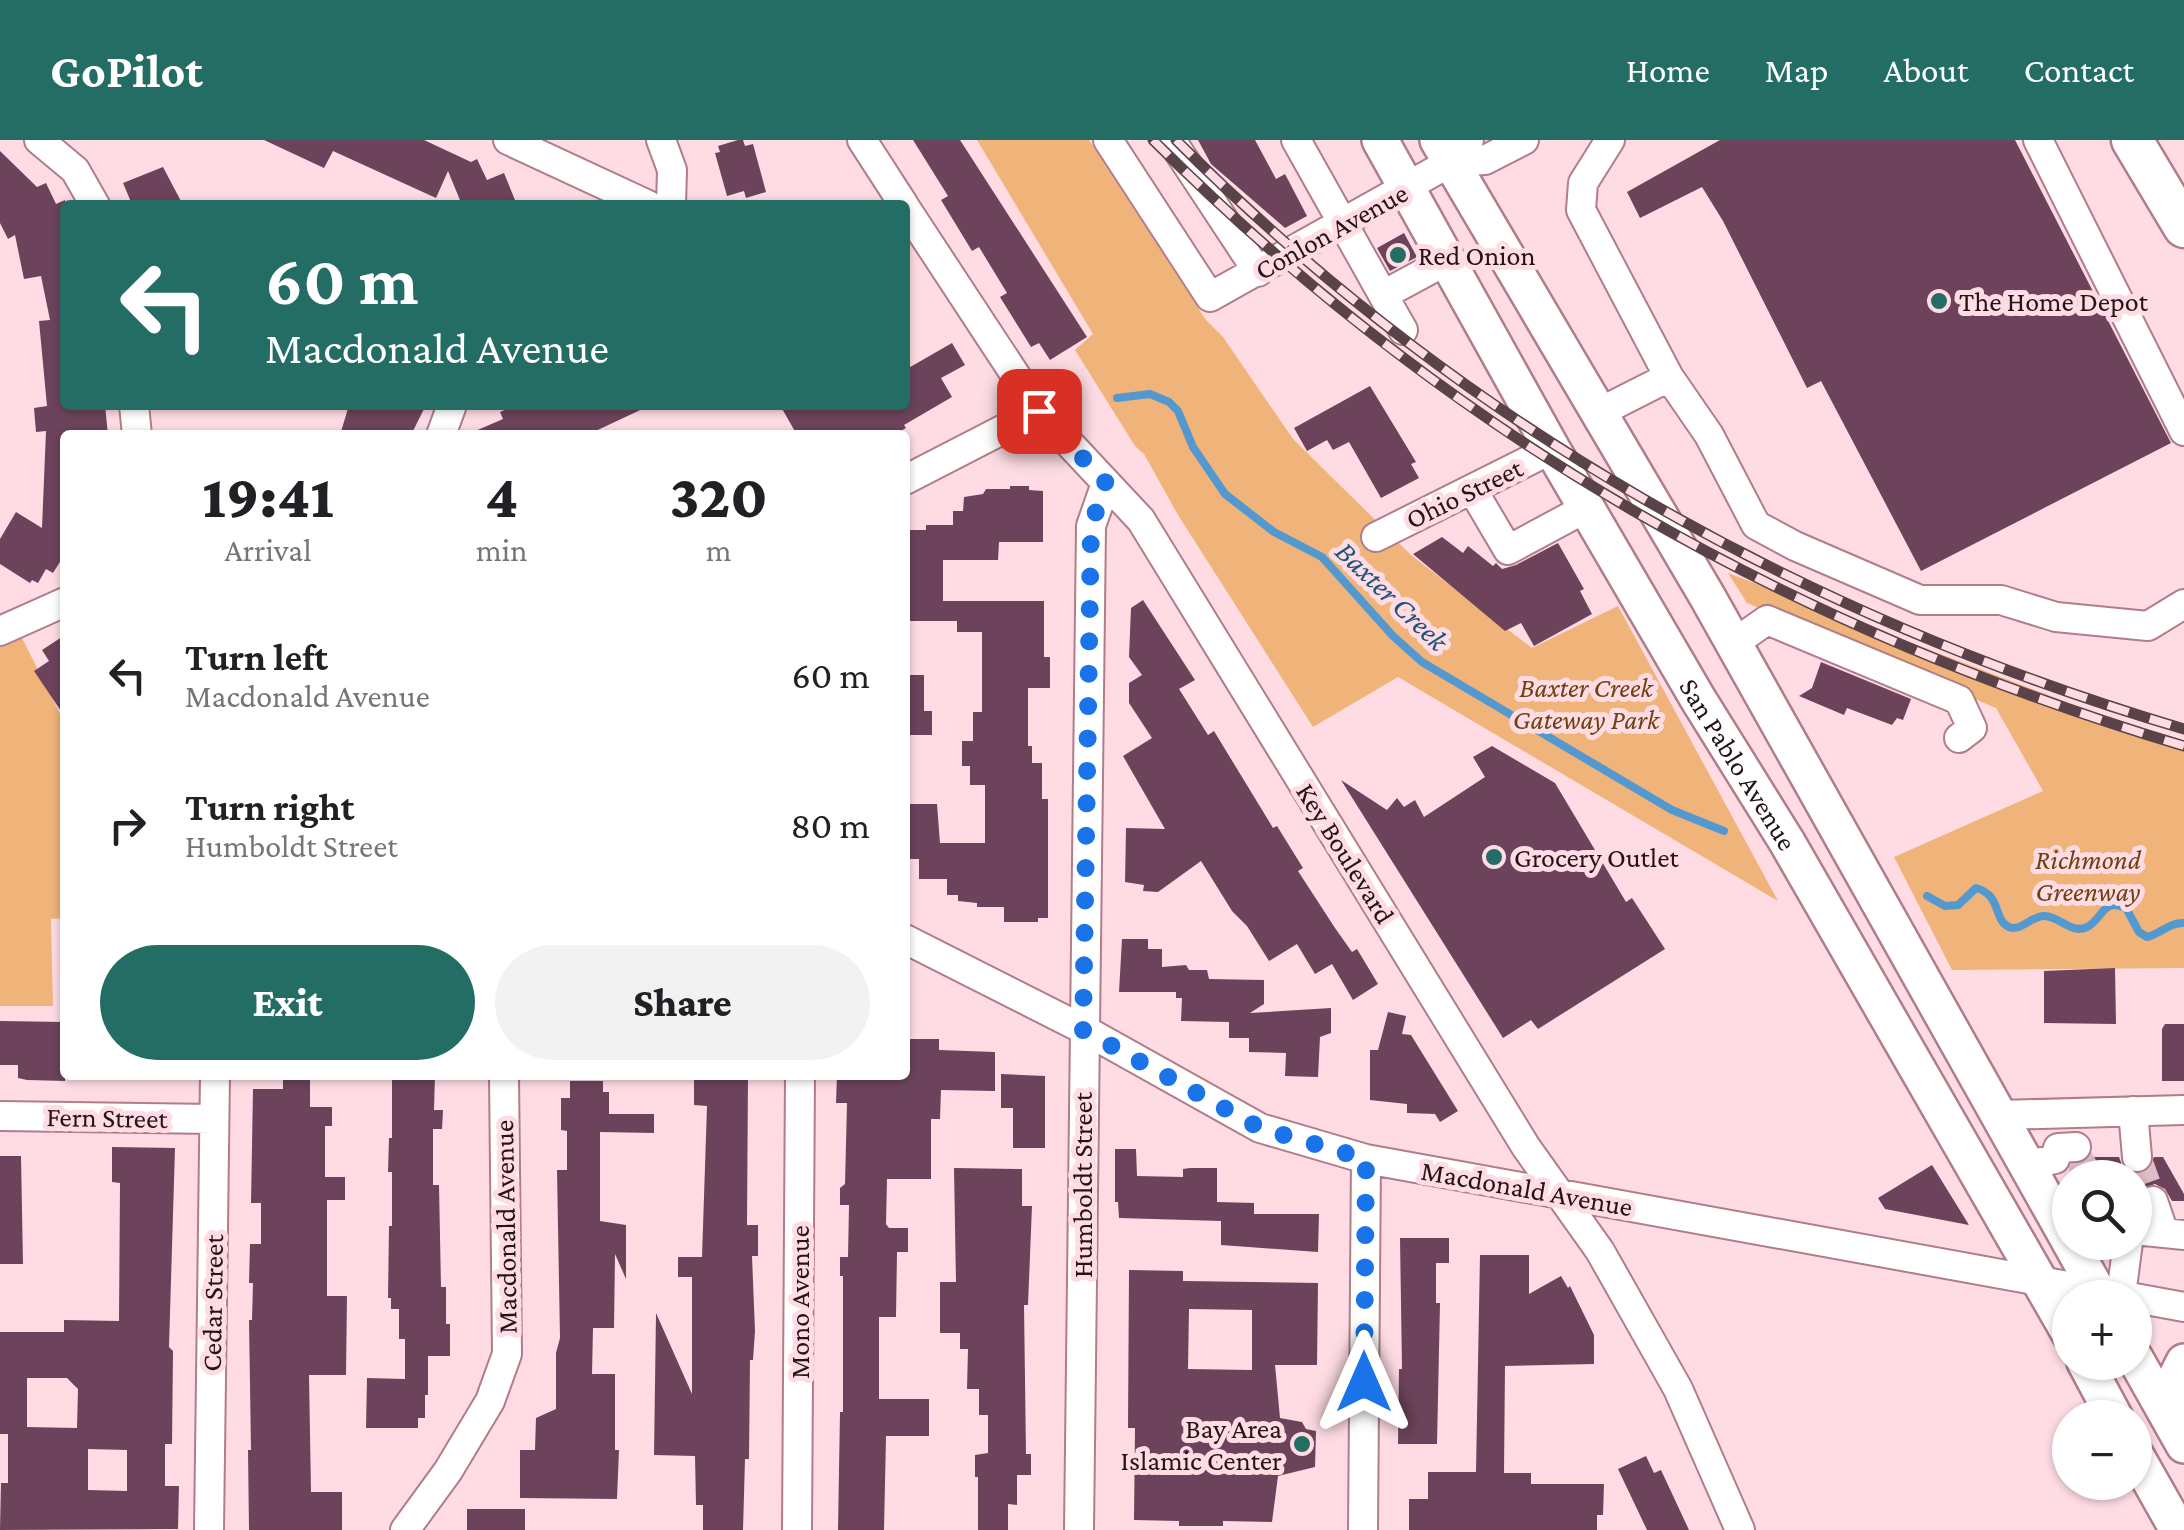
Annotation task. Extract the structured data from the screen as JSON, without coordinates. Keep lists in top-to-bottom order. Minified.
{"streets":{"main road":["San Pablo Avenue"],"street":["Conlon Avenue","Ohio Street","Key Boulevard","Fern Street","Humboldt Street","Macdonald Avenue","Mono Avenue","Cedar Street"]},"crossings":[["Conlon Avenue","San Pablo Avenue"],["Ohio Street","San Pablo Avenue"],["San Pablo Avenue","Macdonald Avenue"],["Key Boulevard","Humboldt Street"],["Key Boulevard","Macdonald Avenue"],["Fern Street","Cedar Street"],["Humboldt Street","Macdonald Avenue"]],"water":["Baxter Creek"],"parks":["Baxter Creek Gateway Park","Richmond Greenway"],"places":["Red Onion","The Home Depot","Grocery Outlet","Bay Area Islamic Center"],"page":{"header":"GoPilot","nav":["Home","Map","About","Contact"],"turn":["60 m","Macdonald Avenue"],"eta":["19:41","Arrival","4","min","320","m"],"list":[{"name":"Turn left","note":"Macdonald Avenue","value":"60 m"},{"name":"Turn right","note":"Humboldt Street","value":"80 m"}],"buttons":["Exit","Share"],"map_buttons":["+","−"]}}
